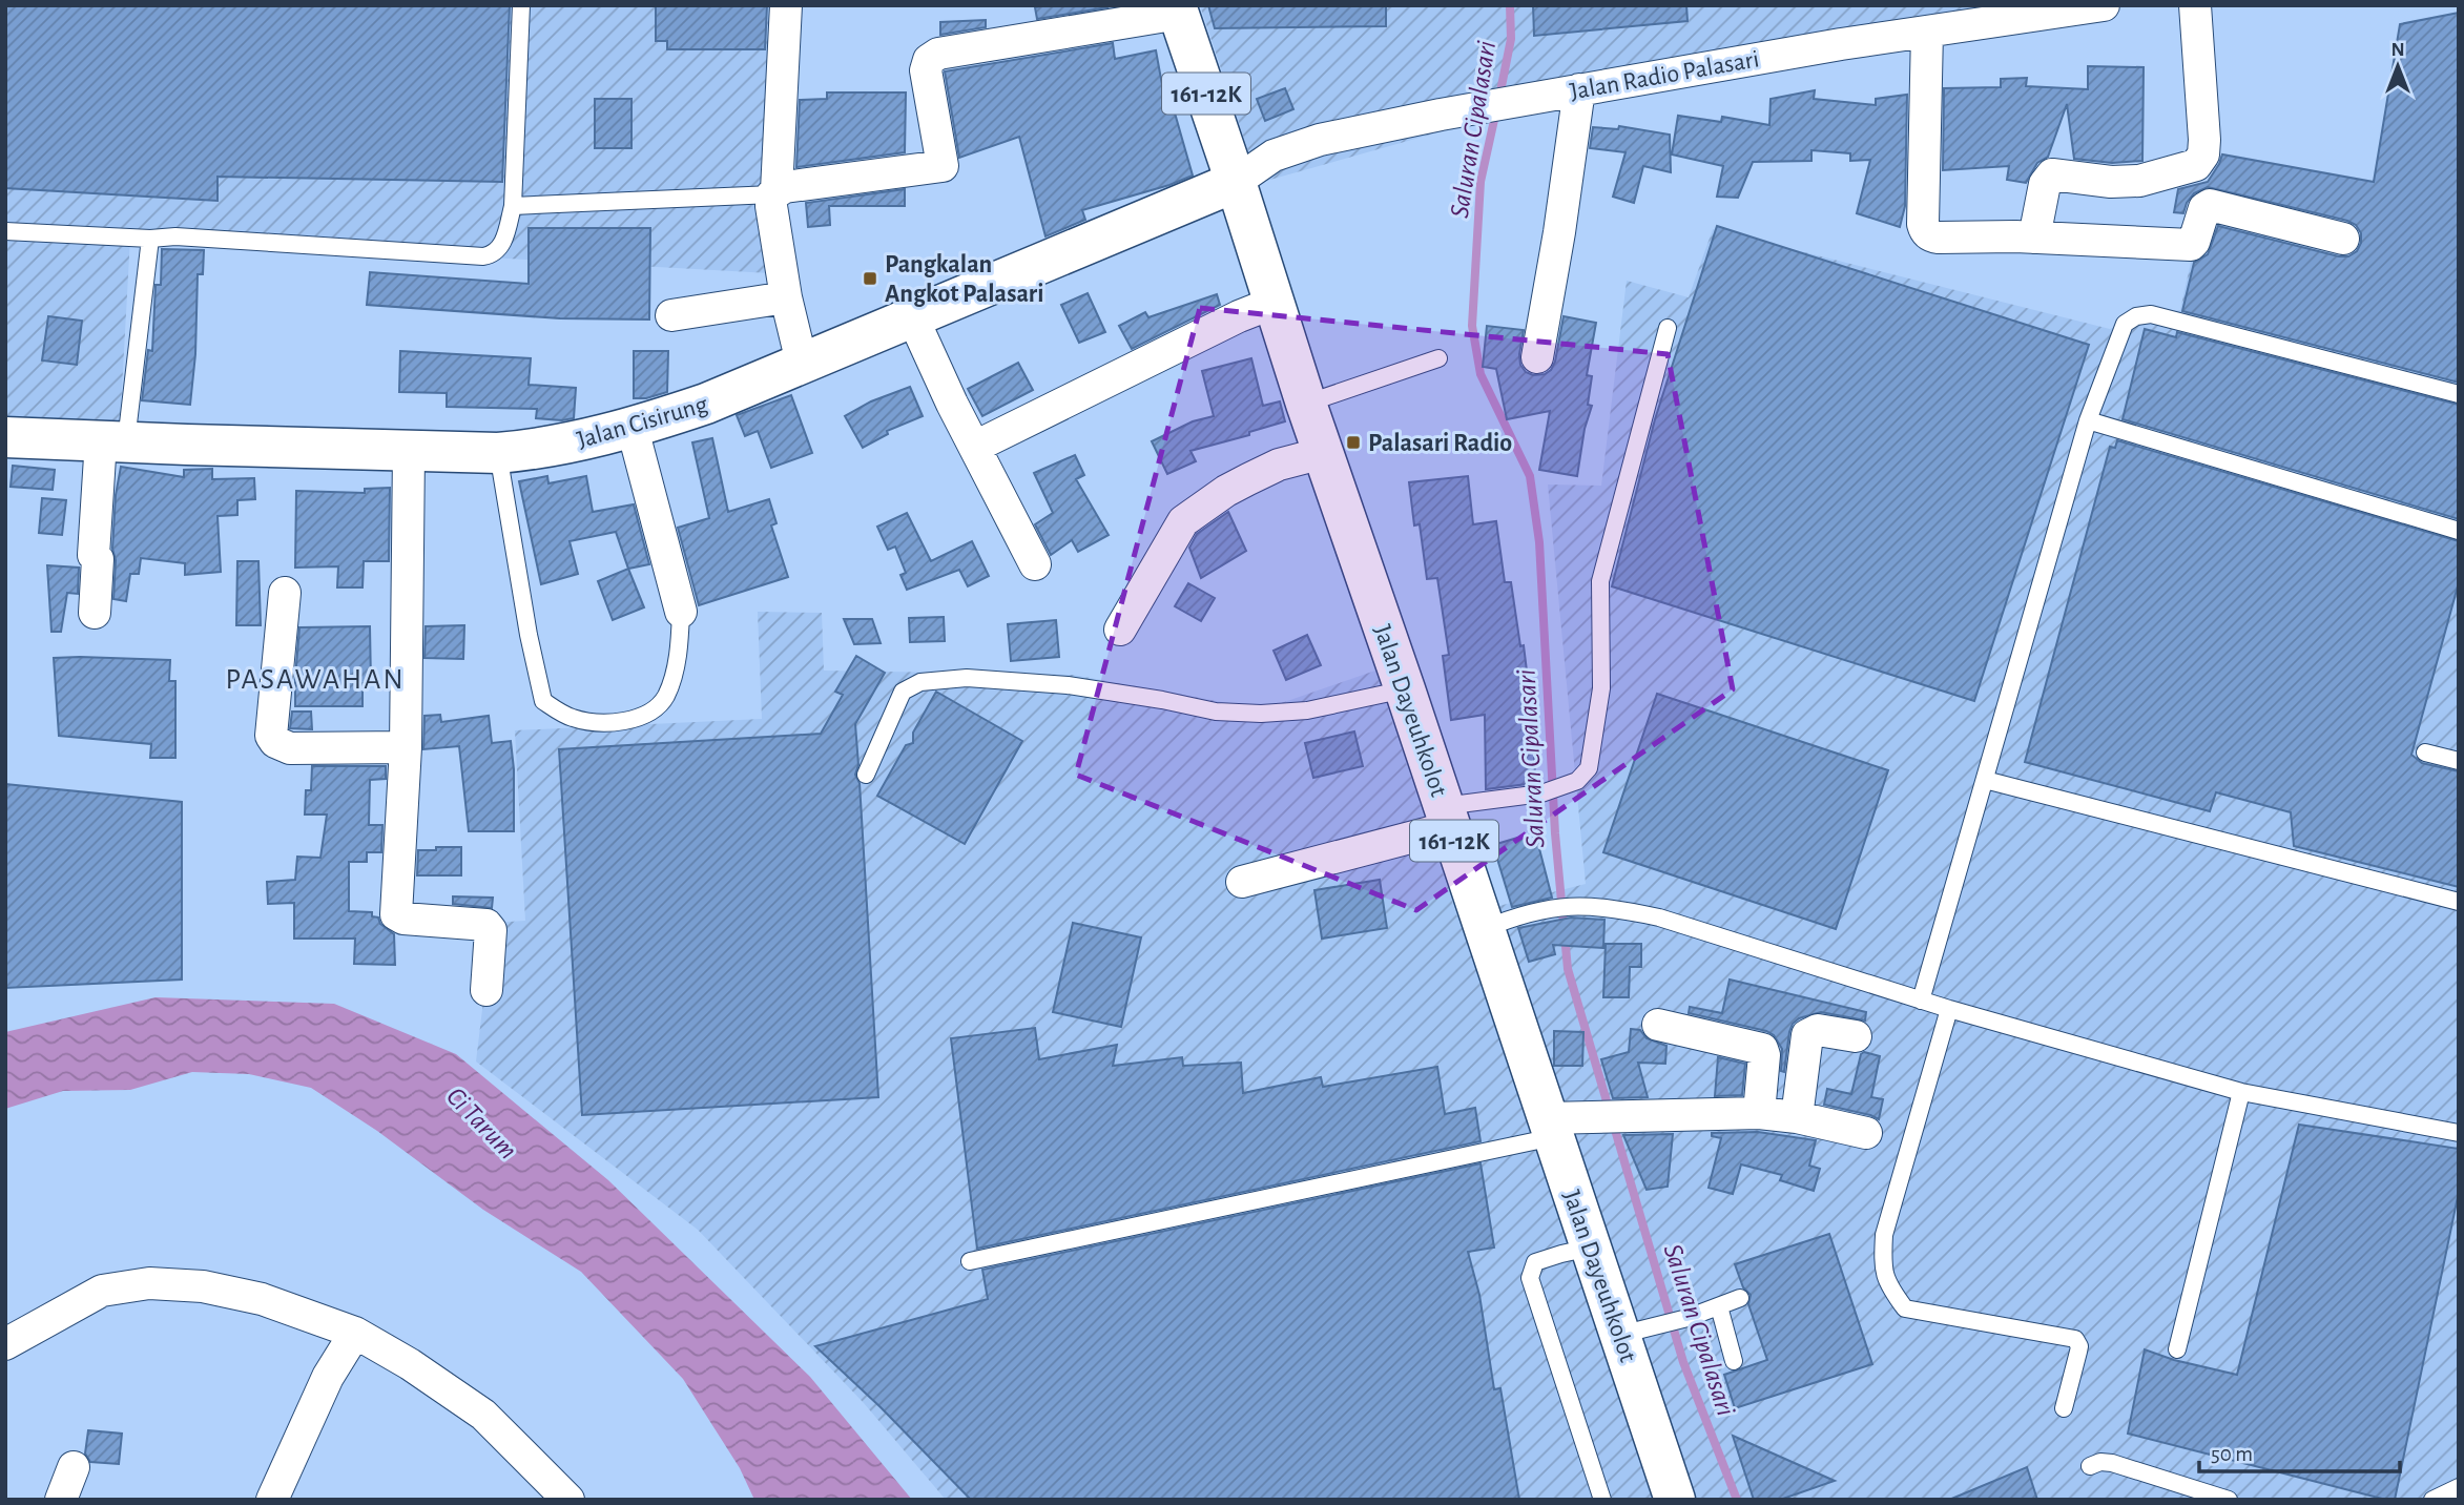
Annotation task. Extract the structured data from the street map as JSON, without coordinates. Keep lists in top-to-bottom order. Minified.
{"streets":{"main road":["161-12K","Jalan Cisirung","Jalan Dayeuhkolot"],"street":["Jalan Radio Palasari"]},"crossings":[["Jalan Radio Palasari","Jalan Cisirung"],["Jalan Radio Palasari","Jalan Dayeuhkolot"],["Jalan Cisirung","Jalan Dayeuhkolot"]],"districts":["PASAWAHAN"],"water":["Saluran Cipalasari","Ci Tarum"],"places":{"transit":["Pangkalan Angkot Palasari","Palasari Radio"]},"scale_bar":"50 m","north":"top"}
